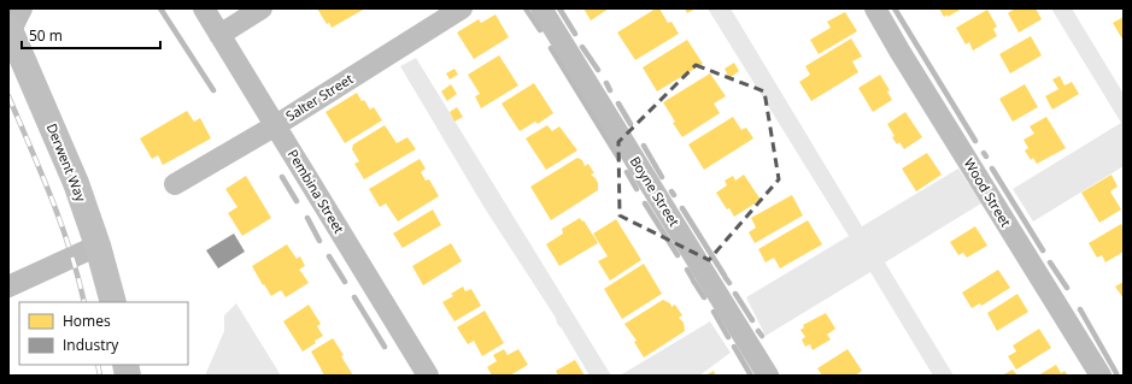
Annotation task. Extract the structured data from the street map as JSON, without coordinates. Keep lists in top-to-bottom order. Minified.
{"streets":{"main road":["Derwent Way"],"street":["Salter Street","Pembina Street","Boyne Street","Wood Street"]},"crossings":[["Salter Street","Pembina Street"]],"legend":["Homes","Industry"],"scale_bar":"50 m"}
